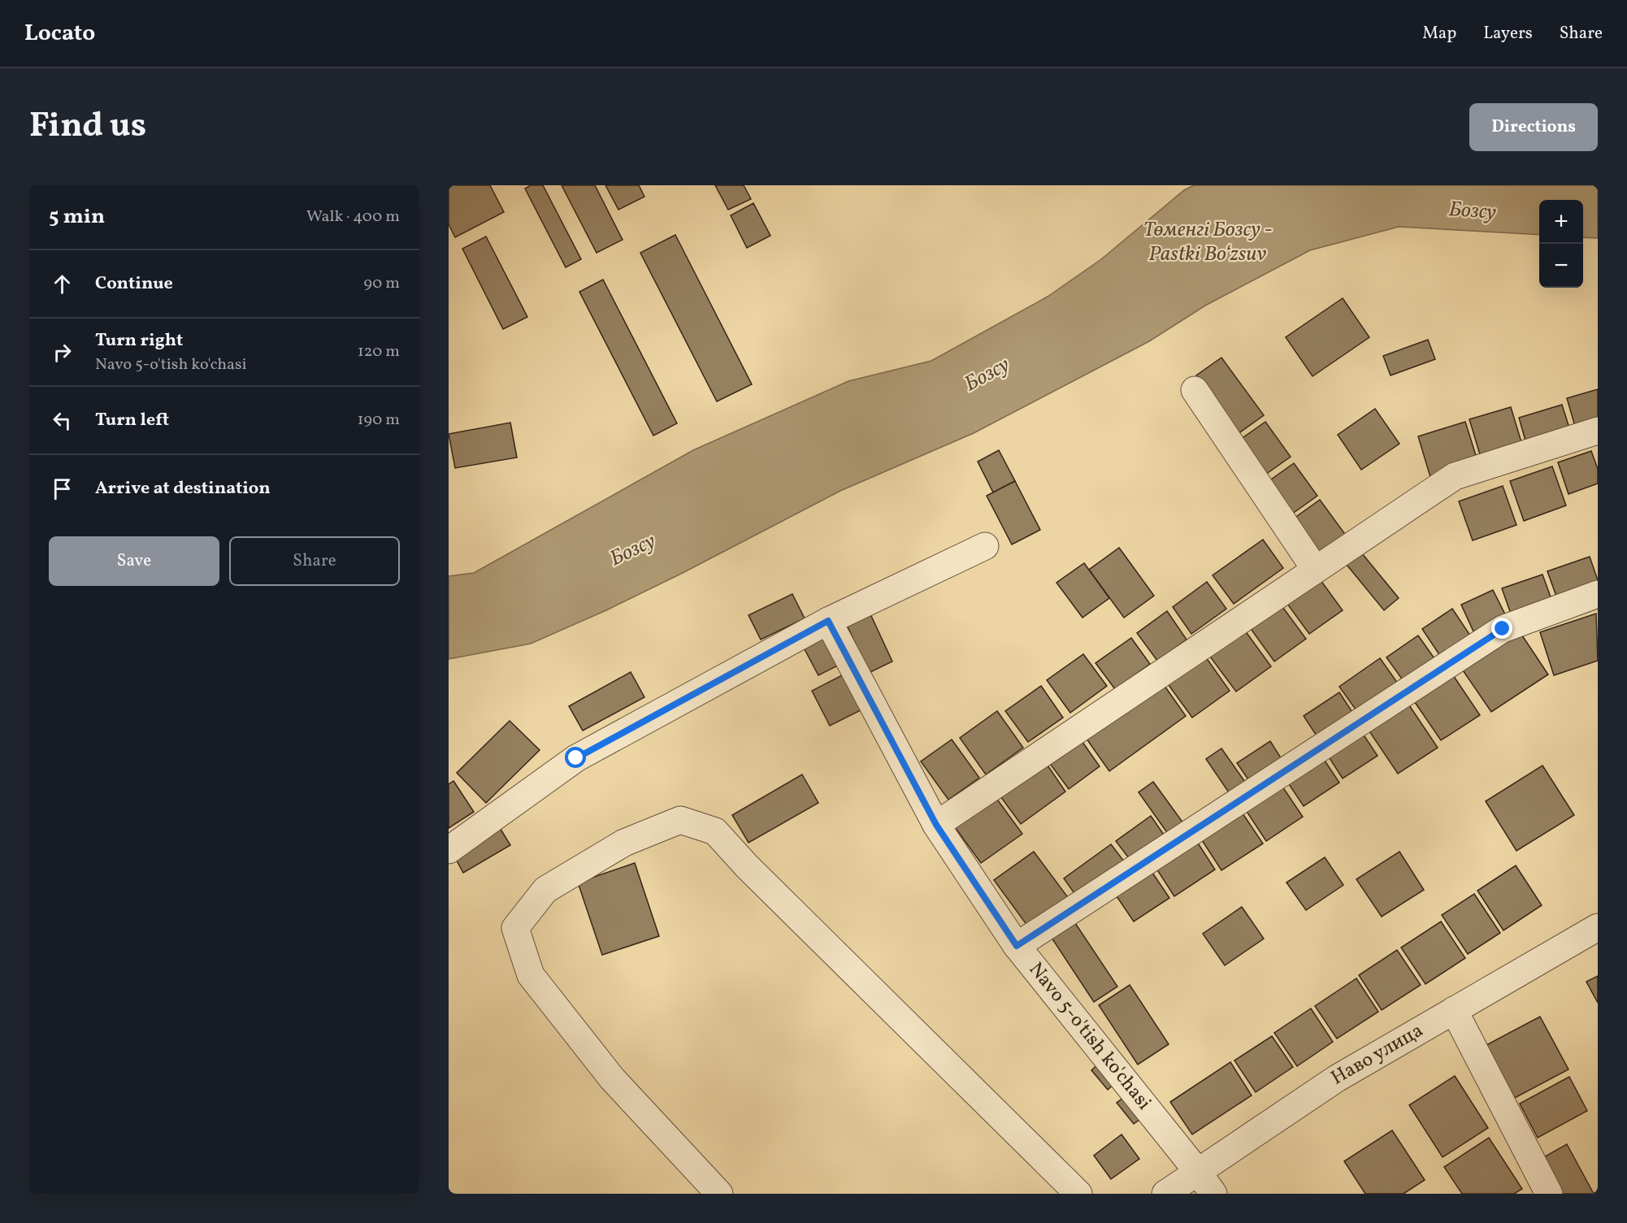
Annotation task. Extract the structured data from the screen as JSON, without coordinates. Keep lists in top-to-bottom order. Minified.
{"streets":{"street":["Navo 5-o'tish ko'chasi","Наво улица"]},"crossings":[["Navo 5-o'tish ko'chasi","Наво улица"]],"water":["Бозсу","Төменгі Бозсу - Pastki Boʻzsuv"],"page":{"header":"Locato","nav":["Map","Layers","Share"],"title":"Find us","buttons":["Directions",["Save","Share"]],"heading":["5 min","Walk · 400 m"],"map_buttons":["+","−"],"list":[["Continue","90 m"],["Turn right","Navo 5-o'tish ko'chasi","120 m"],["Turn left","190 m"],"Arrive at destination"]}}
